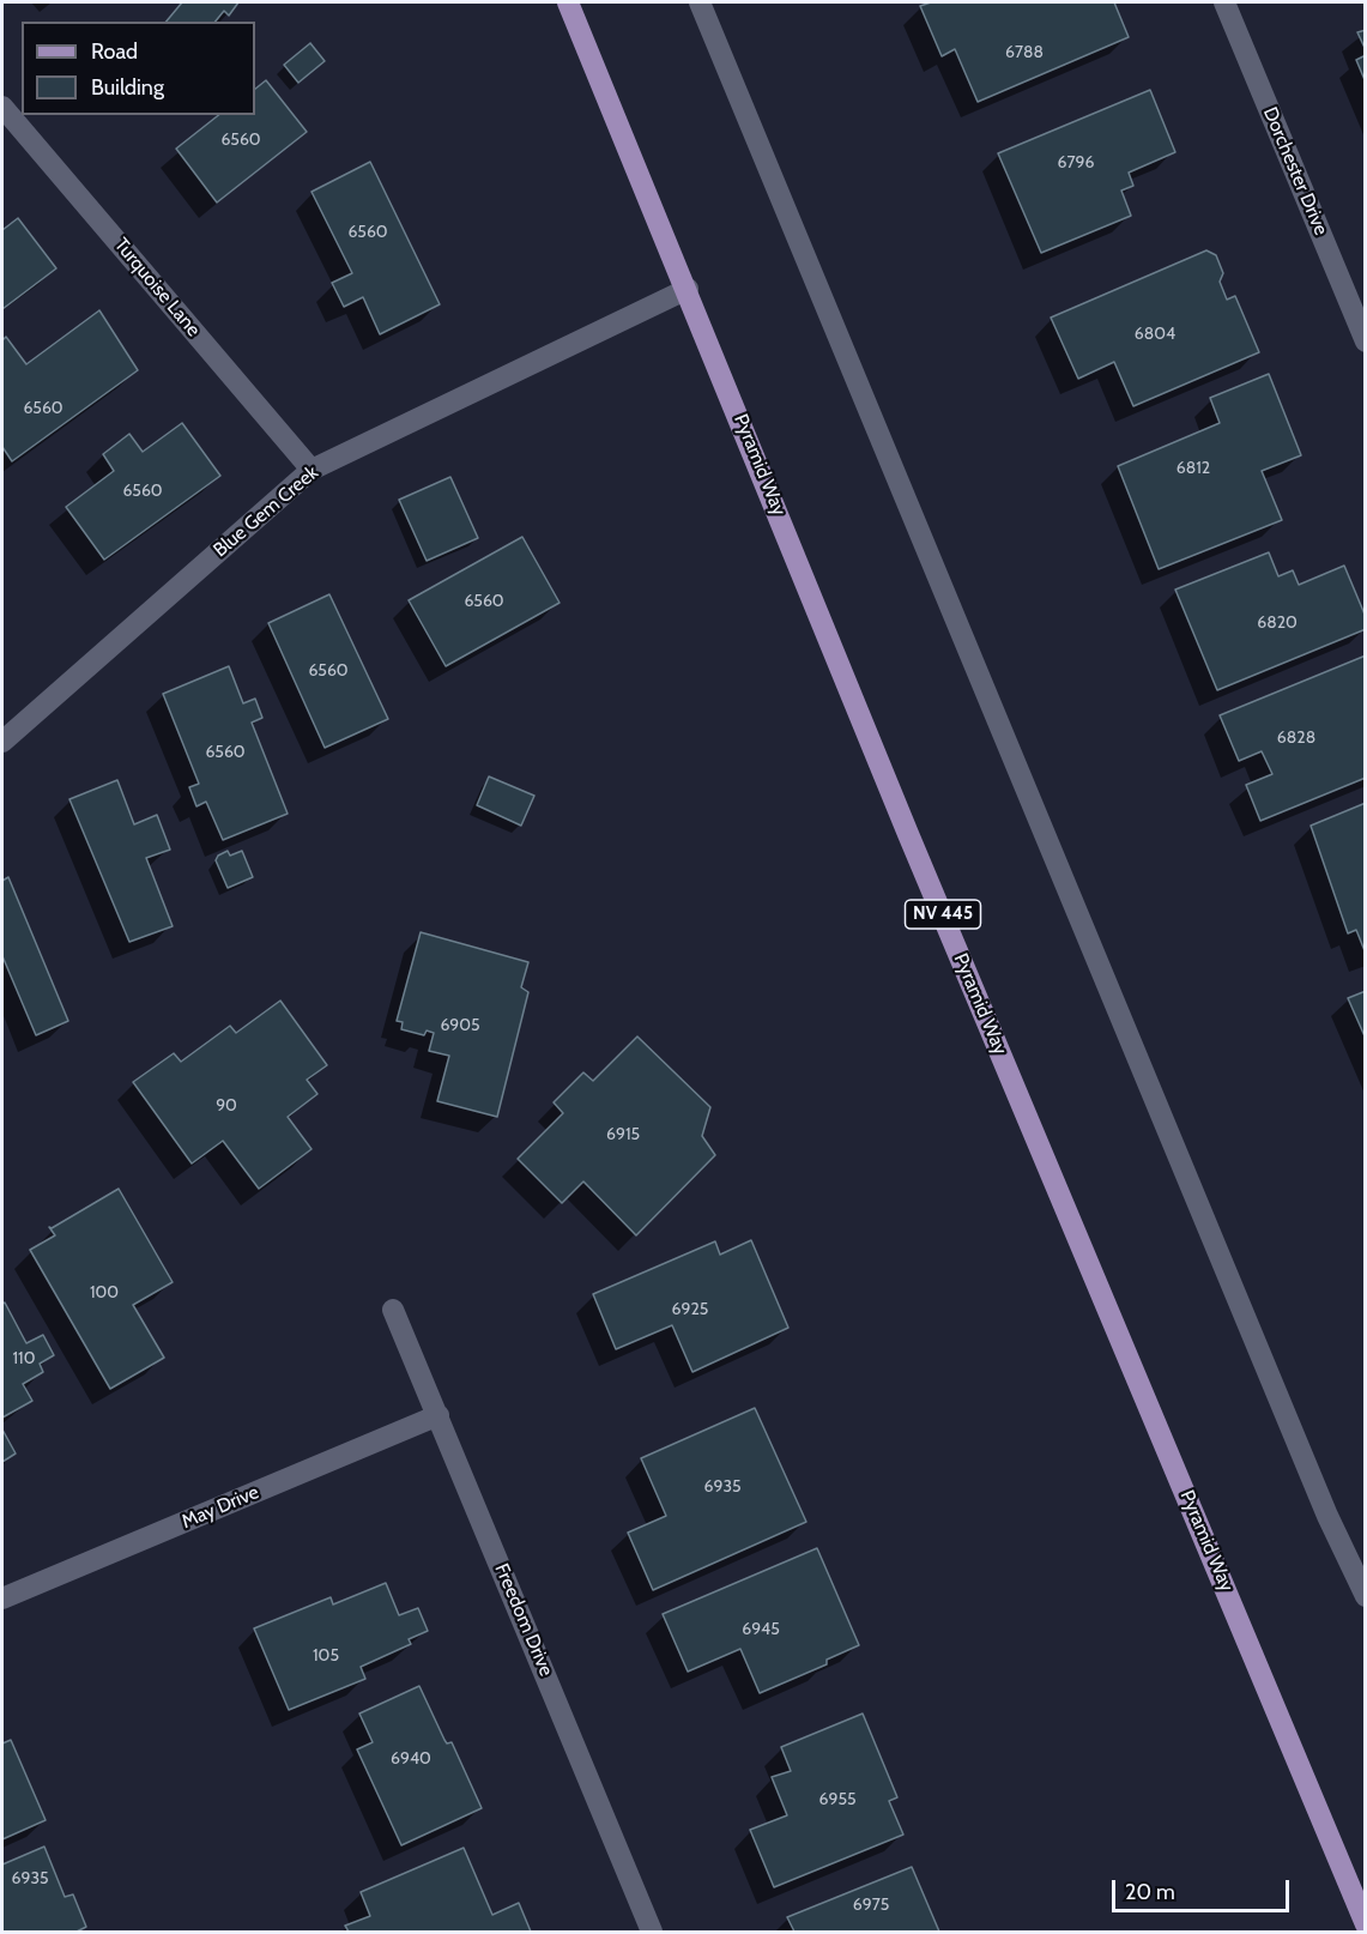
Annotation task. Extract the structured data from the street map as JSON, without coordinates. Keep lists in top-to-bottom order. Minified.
{"streets":{"main road":["Pyramid Way","NV 445"],"street":["Dorchester Drive","Turquoise Lane","Blue Gem Creek","May Drive","Freedom Drive"]},"crossings":[["Turquoise Lane","Blue Gem Creek"],["Pyramid Way","Blue Gem Creek"],["May Drive","Freedom Drive"]],"house_numbers":["6788","6560","6796","6560","6804","6560","6812","6560","6560","6820","6560","6828","6560","6905","90","6915","100","6925","110","6935","6945","105","6940","6955","6935","6975"],"legend":["Road","Building"],"scale_bar":"20 m"}
